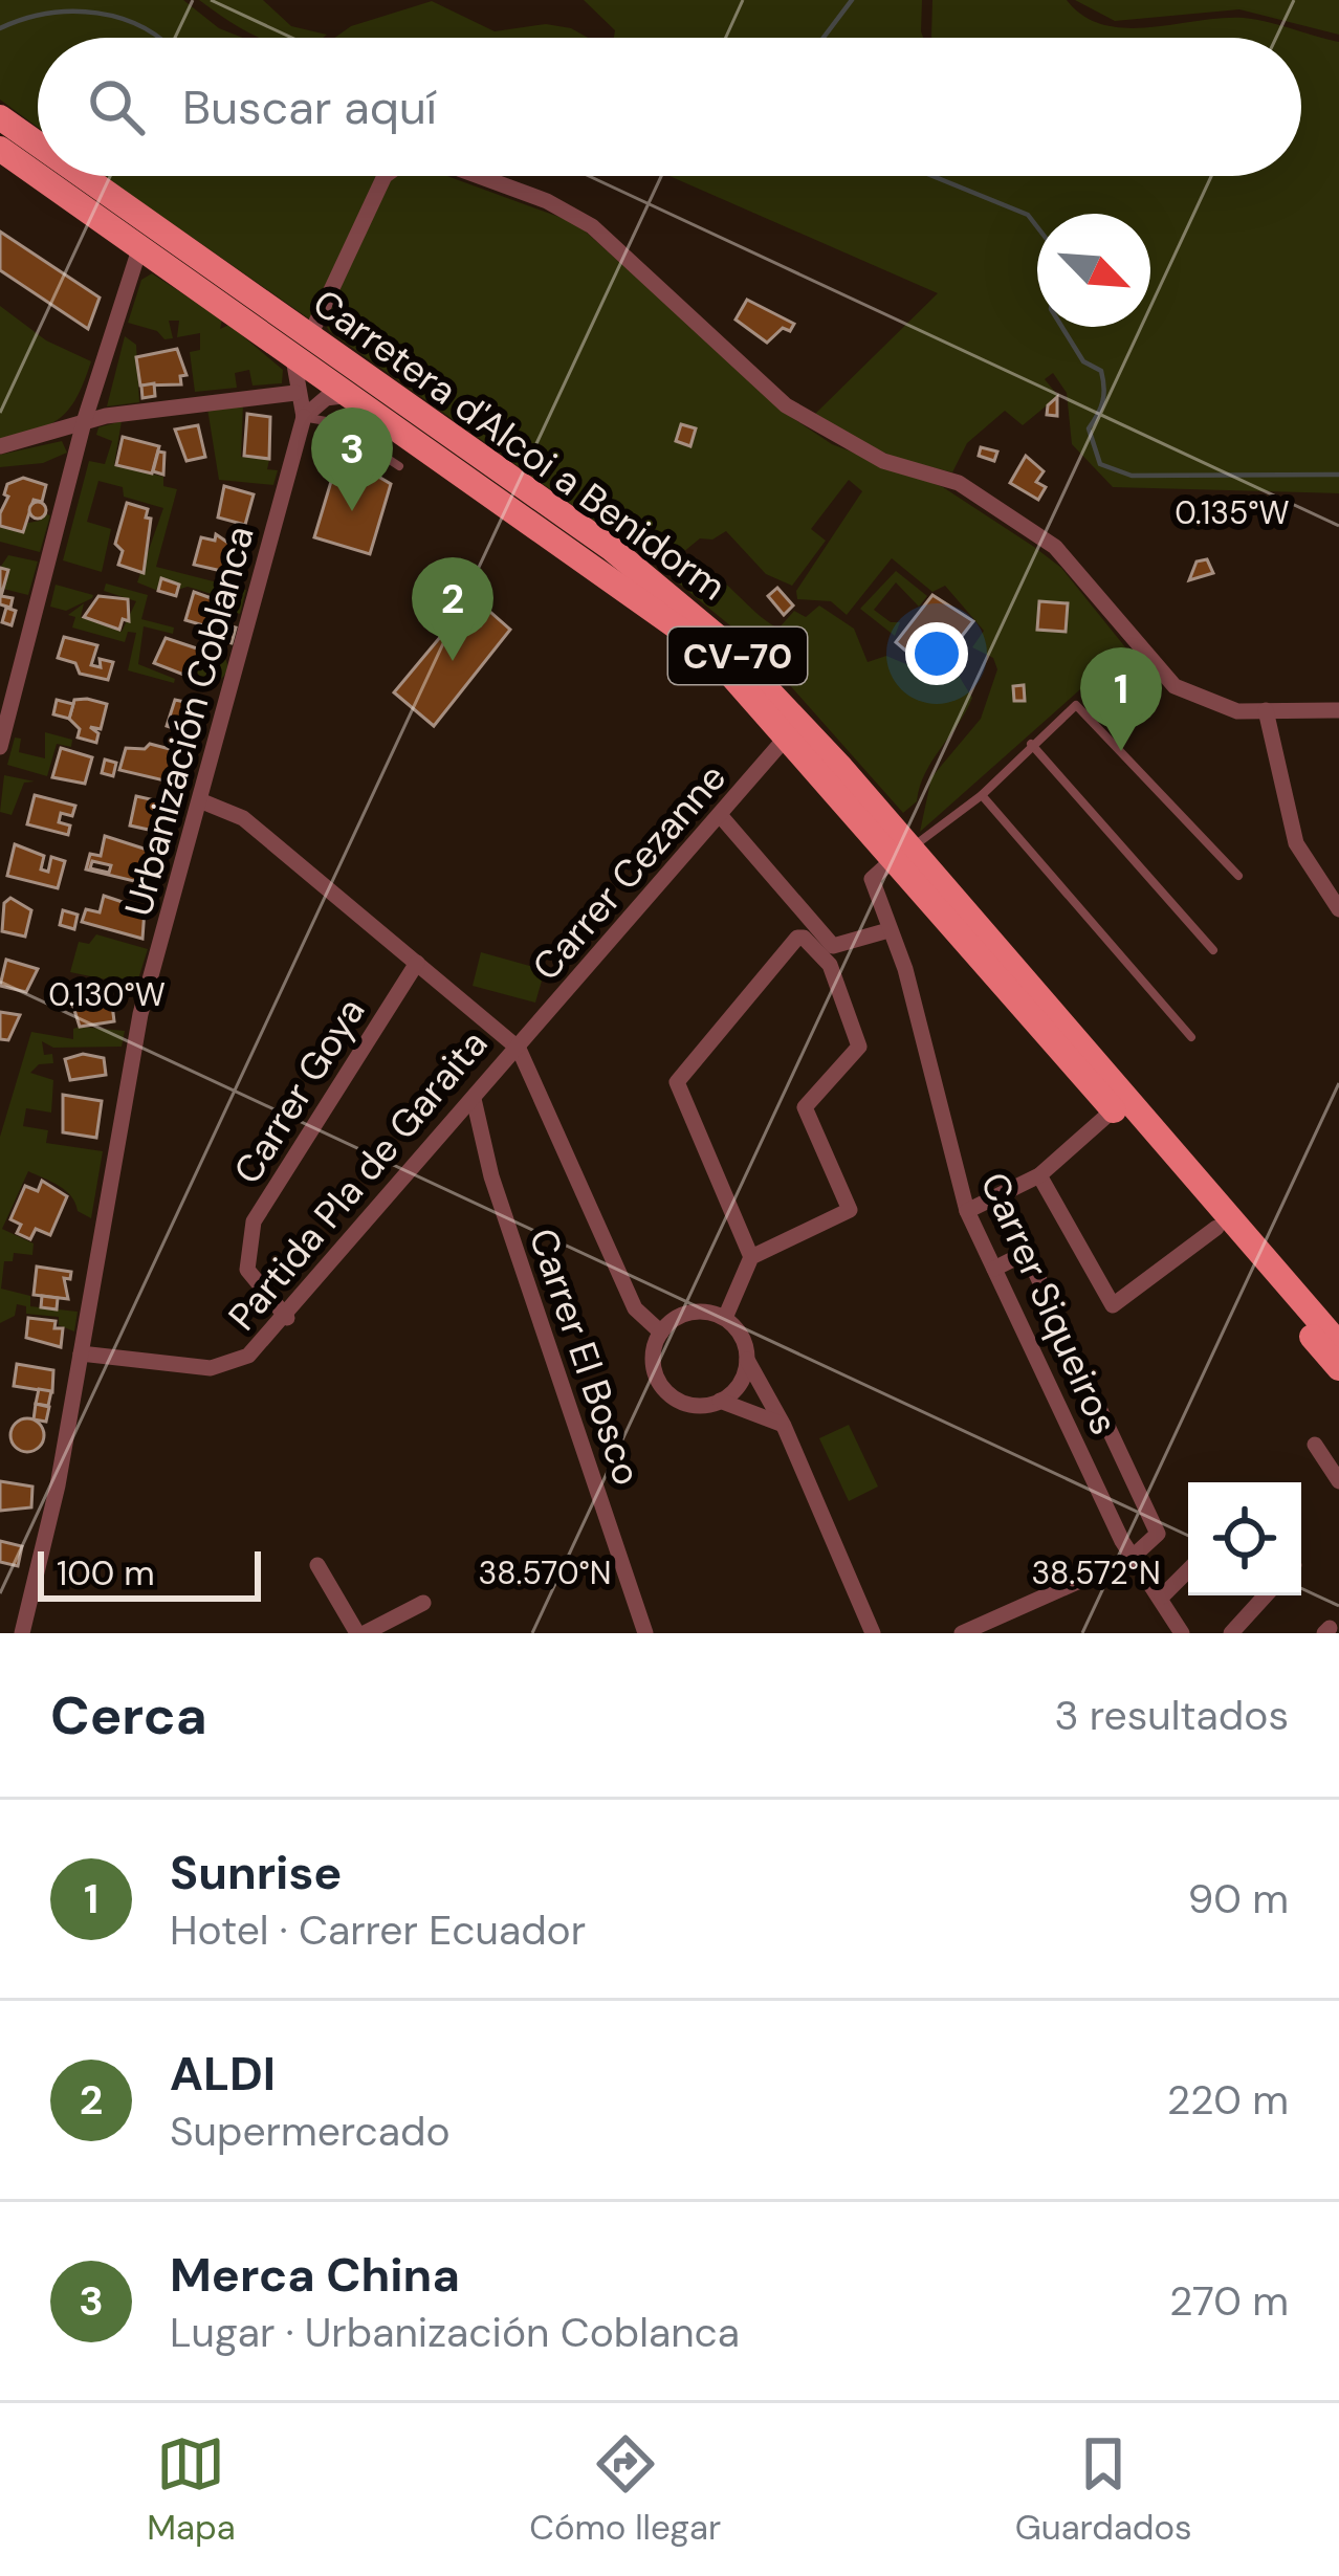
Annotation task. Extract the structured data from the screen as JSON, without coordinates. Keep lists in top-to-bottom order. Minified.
{"streets":{"main road":["Carretera d'Alcoi a Benidorm","CV-70"],"street":["Urbanización Coblanca","Carrer Cezanne","Carrer Goya","Partida Pla de Garaita","Carrer Siqueiros","Carrer El Bosco"]},"crossings":[["Carretera d'Alcoi a Benidorm","Carrer Cezanne"],["Carretera d'Alcoi a Benidorm","Carrer Siqueiros"],["Urbanización Coblanca","Partida Pla de Garaita"],["Carrer Cezanne","Partida Pla de Garaita"],["Carrer Goya","Partida Pla de Garaita"],["Partida Pla de Garaita","Carrer El Bosco"]],"scale_bar":"100 m","north":"bottom right","page":{"search":"Buscar aquí","pins":["3","2","1"],"scale":"100 m","heading":["Cerca","3 resultados"],"list":[{"mark":"1","name":"Sunrise","note":"Hotel · Carrer Ecuador","value":"90 m"},{"mark":"2","name":"ALDI","note":"Supermercado","value":"220 m"},{"mark":"3","name":"Merca China","note":"Lugar · Urbanización Coblanca","value":"270 m"}],"nav":["Mapa","Cómo llegar","Guardados"]},"coordinates":["0.135°W","0.130°W","38.570°N","38.572°N"]}
